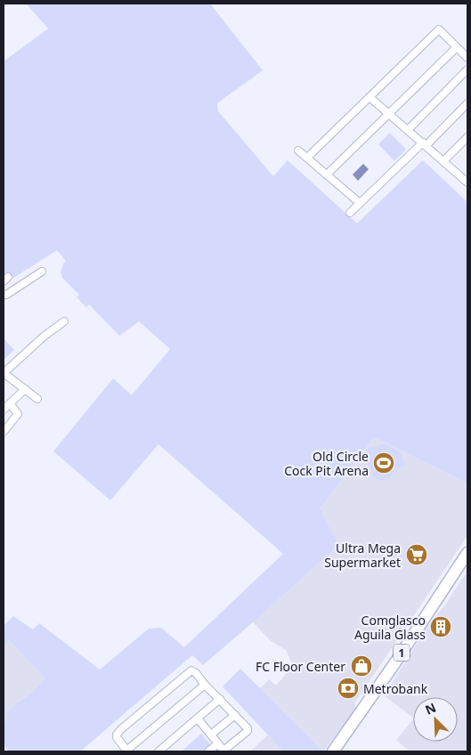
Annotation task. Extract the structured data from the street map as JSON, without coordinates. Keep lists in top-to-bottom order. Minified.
{"streets":{"highway":["1"]},"places":{"sports":["Old Circle Cock Pit Arena"],"supermarket":["Ultra Mega Supermarket"],"building":["Comglasco Aguila Glass"],"shop":["FC Floor Center"],"bank":["Metrobank"]},"north":"top left"}
